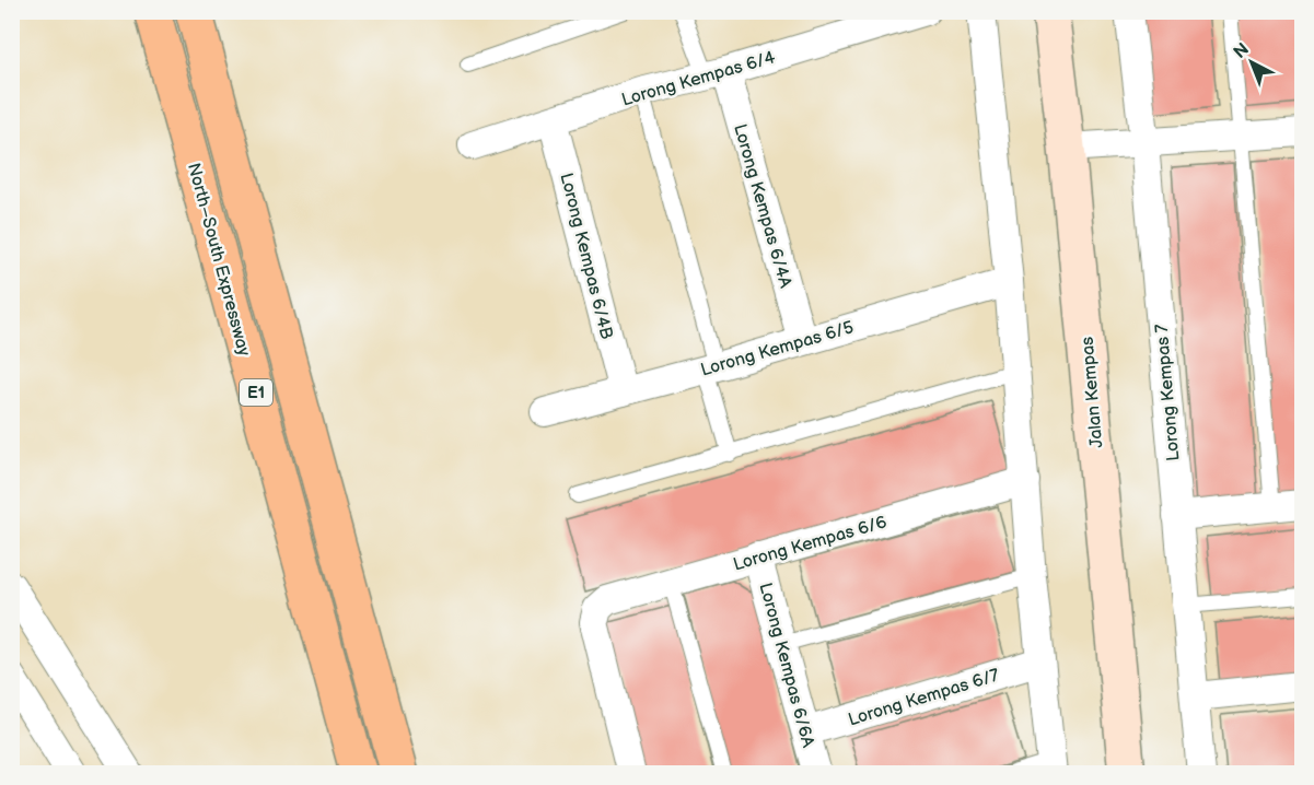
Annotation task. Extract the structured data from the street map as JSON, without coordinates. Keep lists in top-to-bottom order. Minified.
{"streets":{"highway":["North–South Expressway","E1"],"main road":["Jalan Kempas"],"street":["Lorong Kempas 6/4","Lorong Kempas 6/4A","Lorong Kempas 6/4B","Lorong Kempas 6/5","Lorong Kempas 7","Lorong Kempas 6/6","Lorong Kempas 6/6A","Lorong Kempas 6/7"]},"crossings":[["Lorong Kempas 6/4","Lorong Kempas 6/4A"],["Lorong Kempas 6/4","Lorong Kempas 6/4B"],["Lorong Kempas 6/4A","Lorong Kempas 6/5"],["Lorong Kempas 6/4B","Lorong Kempas 6/5"],["Lorong Kempas 6/6","Lorong Kempas 6/6A"],["Lorong Kempas 6/6A","Lorong Kempas 6/7"]],"north":"top left"}
